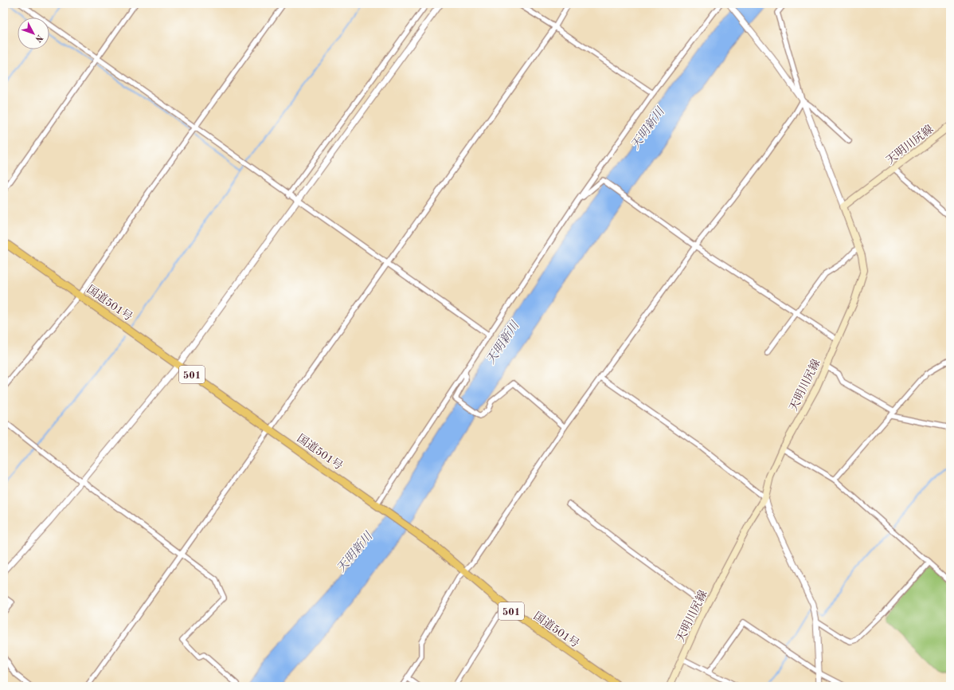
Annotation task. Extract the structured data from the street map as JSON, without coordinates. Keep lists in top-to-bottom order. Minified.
{"streets":{"highway":["国道501号","501"],"main road":["天明川尻線"]},"water":["天明新川"],"north":"bottom right"}
